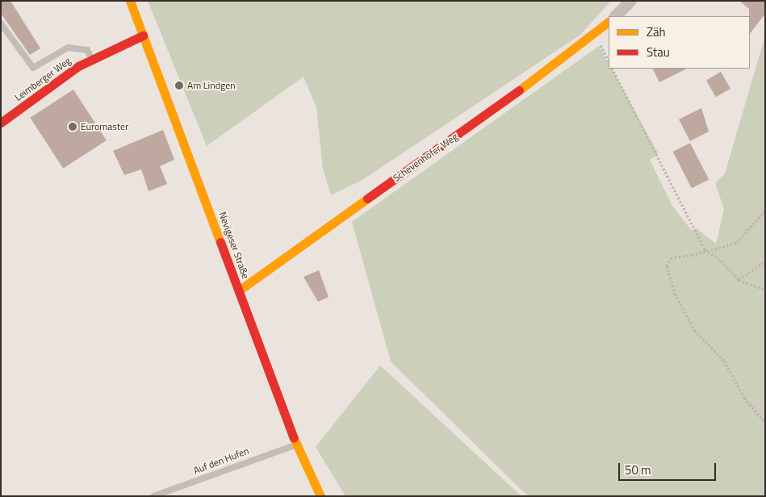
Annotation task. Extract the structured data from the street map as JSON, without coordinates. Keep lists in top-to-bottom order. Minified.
{"streets":{"street":["Leimberger Weg","Schevenhofer Weg","Nevigeser Straße"],"lane":["Auf den Hufen"]},"crossings":[["Leimberger Weg","Nevigeser Straße"],["Schevenhofer Weg","Nevigeser Straße"],["Nevigeser Straße","Auf den Hufen"]],"places":["Am Lindgen","Euromaster"],"legend":["Zäh","Stau"],"scale_bar":"50 m"}
